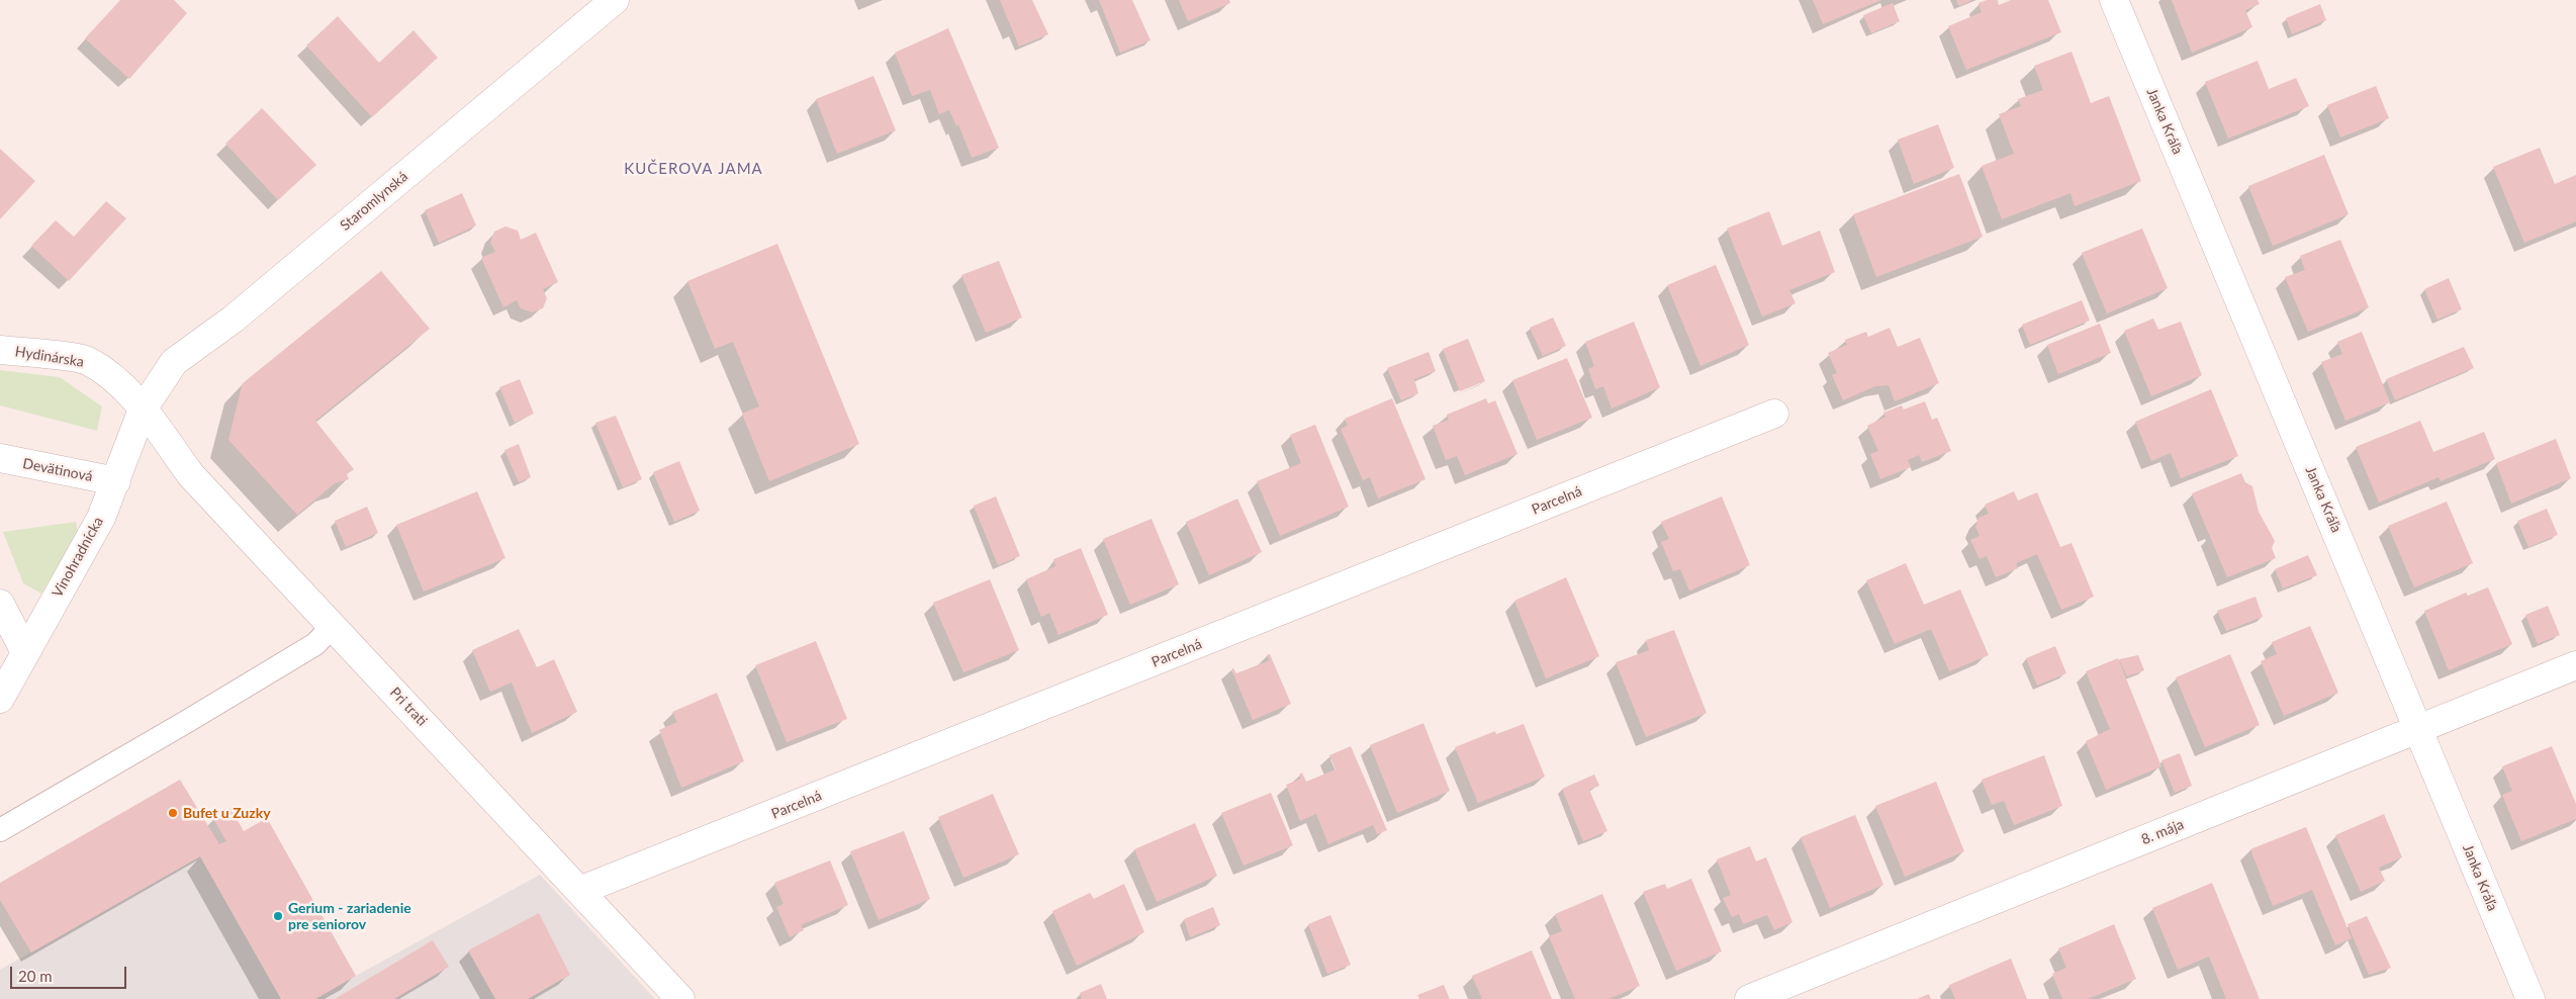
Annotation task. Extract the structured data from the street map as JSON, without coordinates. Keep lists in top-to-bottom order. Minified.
{"streets":{"street":["Janka Kráľa","Staromlynská","Hydinárska","Devätinová","Parcelná","Vinohradnícka","Pri trati","8. mája"]},"crossings":[["Janka Kráľa","8. mája"],["Staromlynská","Hydinárska"],["Staromlynská","Vinohradnícka"],["Staromlynská","Pri trati"],["Hydinárska","Vinohradnícka"],["Hydinárska","Pri trati"],["Devätinová","Vinohradnícka"],["Parcelná","Pri trati"],["Vinohradnícka","Pri trati"]],"districts":["KUČEROVA JAMA"],"places":["Bufet u Zuzky","Gerium - zariadenie pre seniorov"],"scale_bar":"20 m"}
